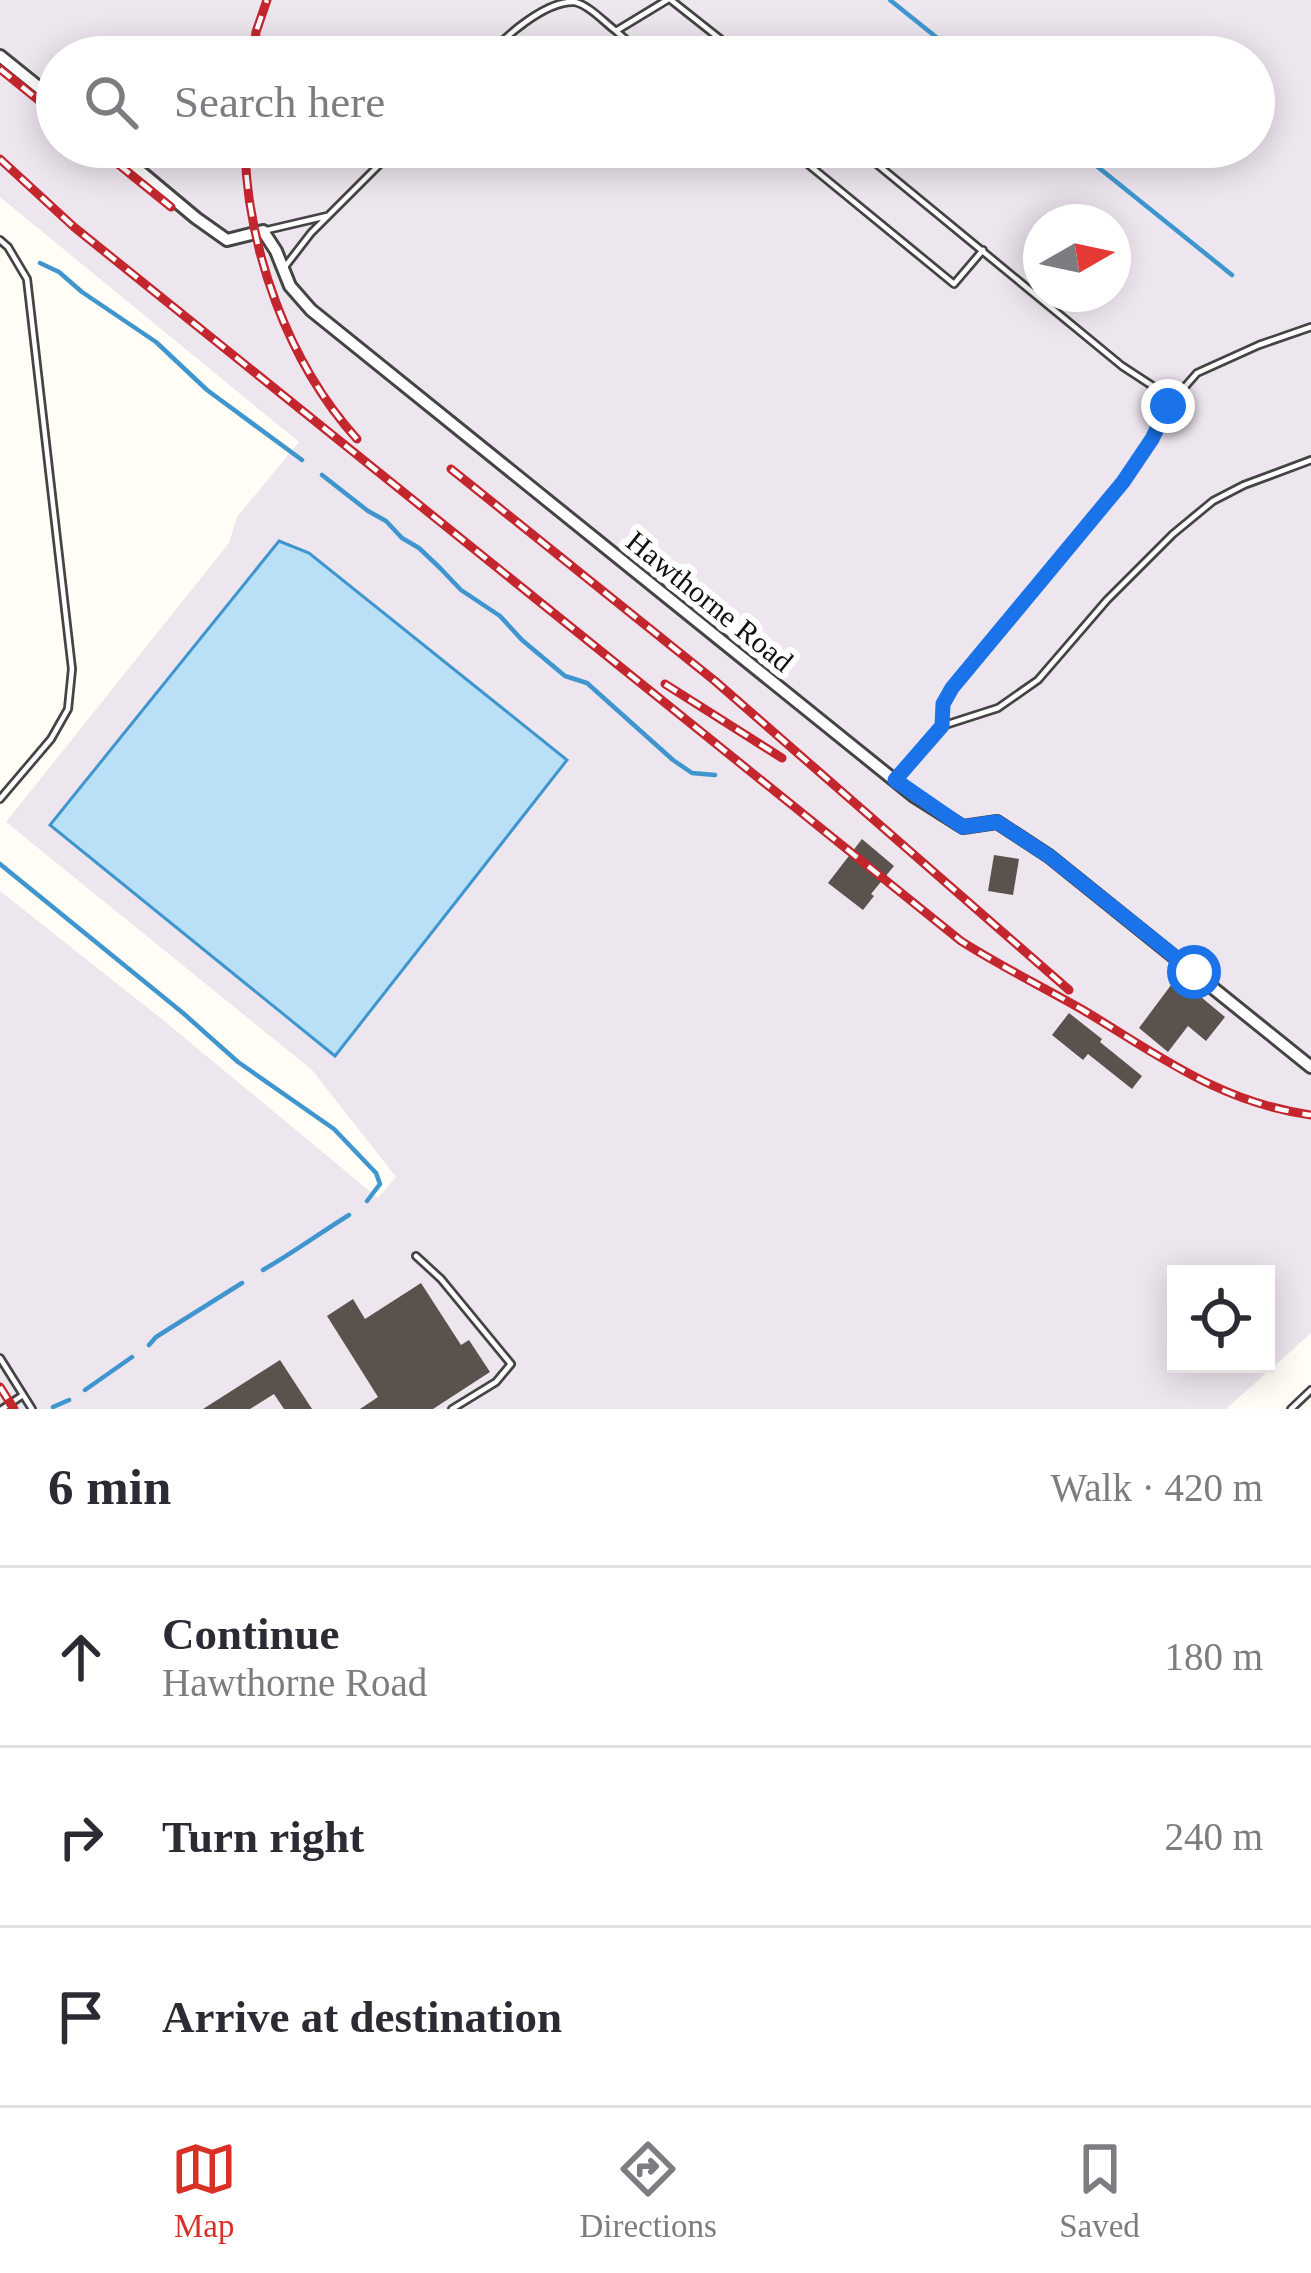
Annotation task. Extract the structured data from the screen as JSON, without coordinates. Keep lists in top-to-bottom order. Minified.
{"streets":{"street":["Hawthorne Road"]},"north":"right","page":{"search":"Search here","heading":["6 min","Walk · 420 m"],"list":[["Continue","Hawthorne Road","180 m"],["Turn right","240 m"],"Arrive at destination"],"nav":["Map","Directions","Saved"]}}
